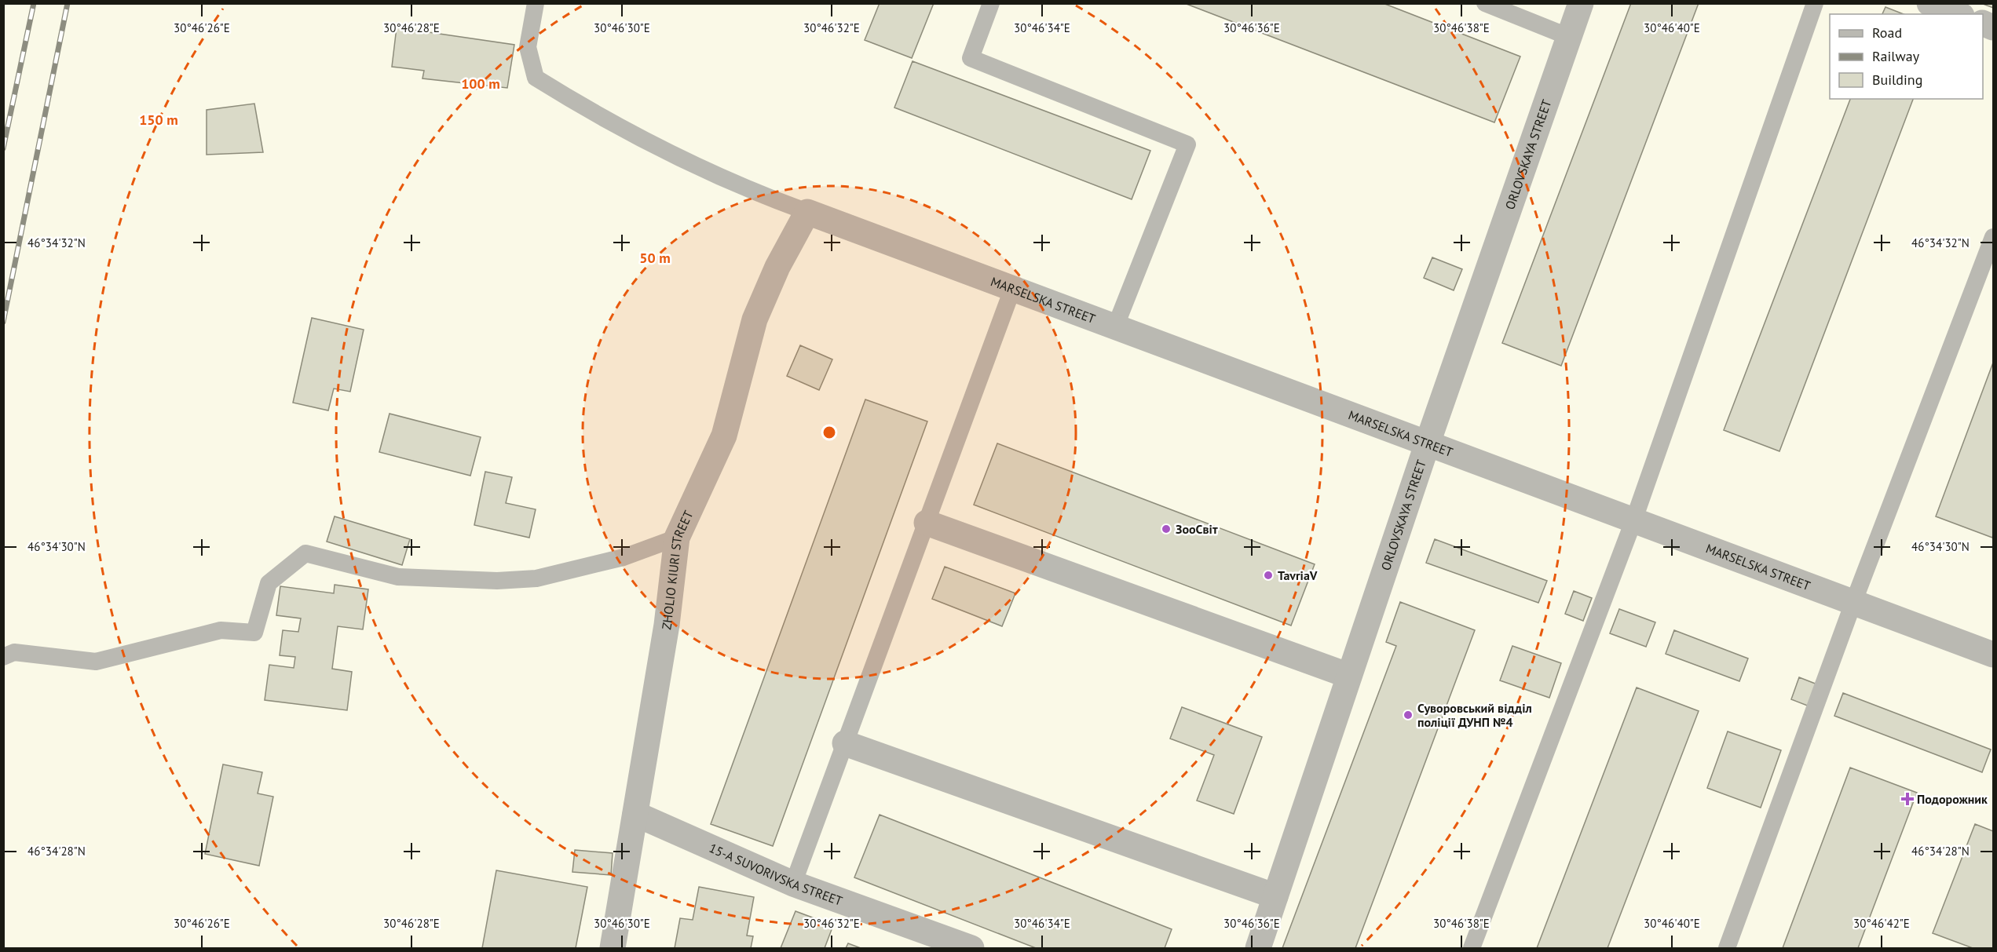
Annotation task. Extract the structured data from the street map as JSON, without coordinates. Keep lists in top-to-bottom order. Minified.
{"streets":{"street":["ORLOVSKAYA STREET","MARSELSKA STREET","ZHOLIO KIURI STREET","15-A SUVORIVSKA STREET"]},"crossings":[["ORLOVSKAYA STREET","MARSELSKA STREET"],["MARSELSKA STREET","ZHOLIO KIURI STREET"],["ZHOLIO KIURI STREET","15-A SUVORIVSKA STREET"]],"places":{"other":["ЗооСвіт","TavriaV","Суворовський відділ поліції ДУНП №4"],"health":["Подорожник"]},"legend":["Road","Railway","Building"],"coordinates":["30°46'26\"E","30°46'28\"E","30°46'30\"E","30°46'32\"E","30°46'34\"E","30°46'36\"E","30°46'38\"E","30°46'40\"E","46°34'32\"N","46°34'30\"N","46°34'28\"N","30°46'42\"E"],"rings":["100 m","150 m","50 m"]}
